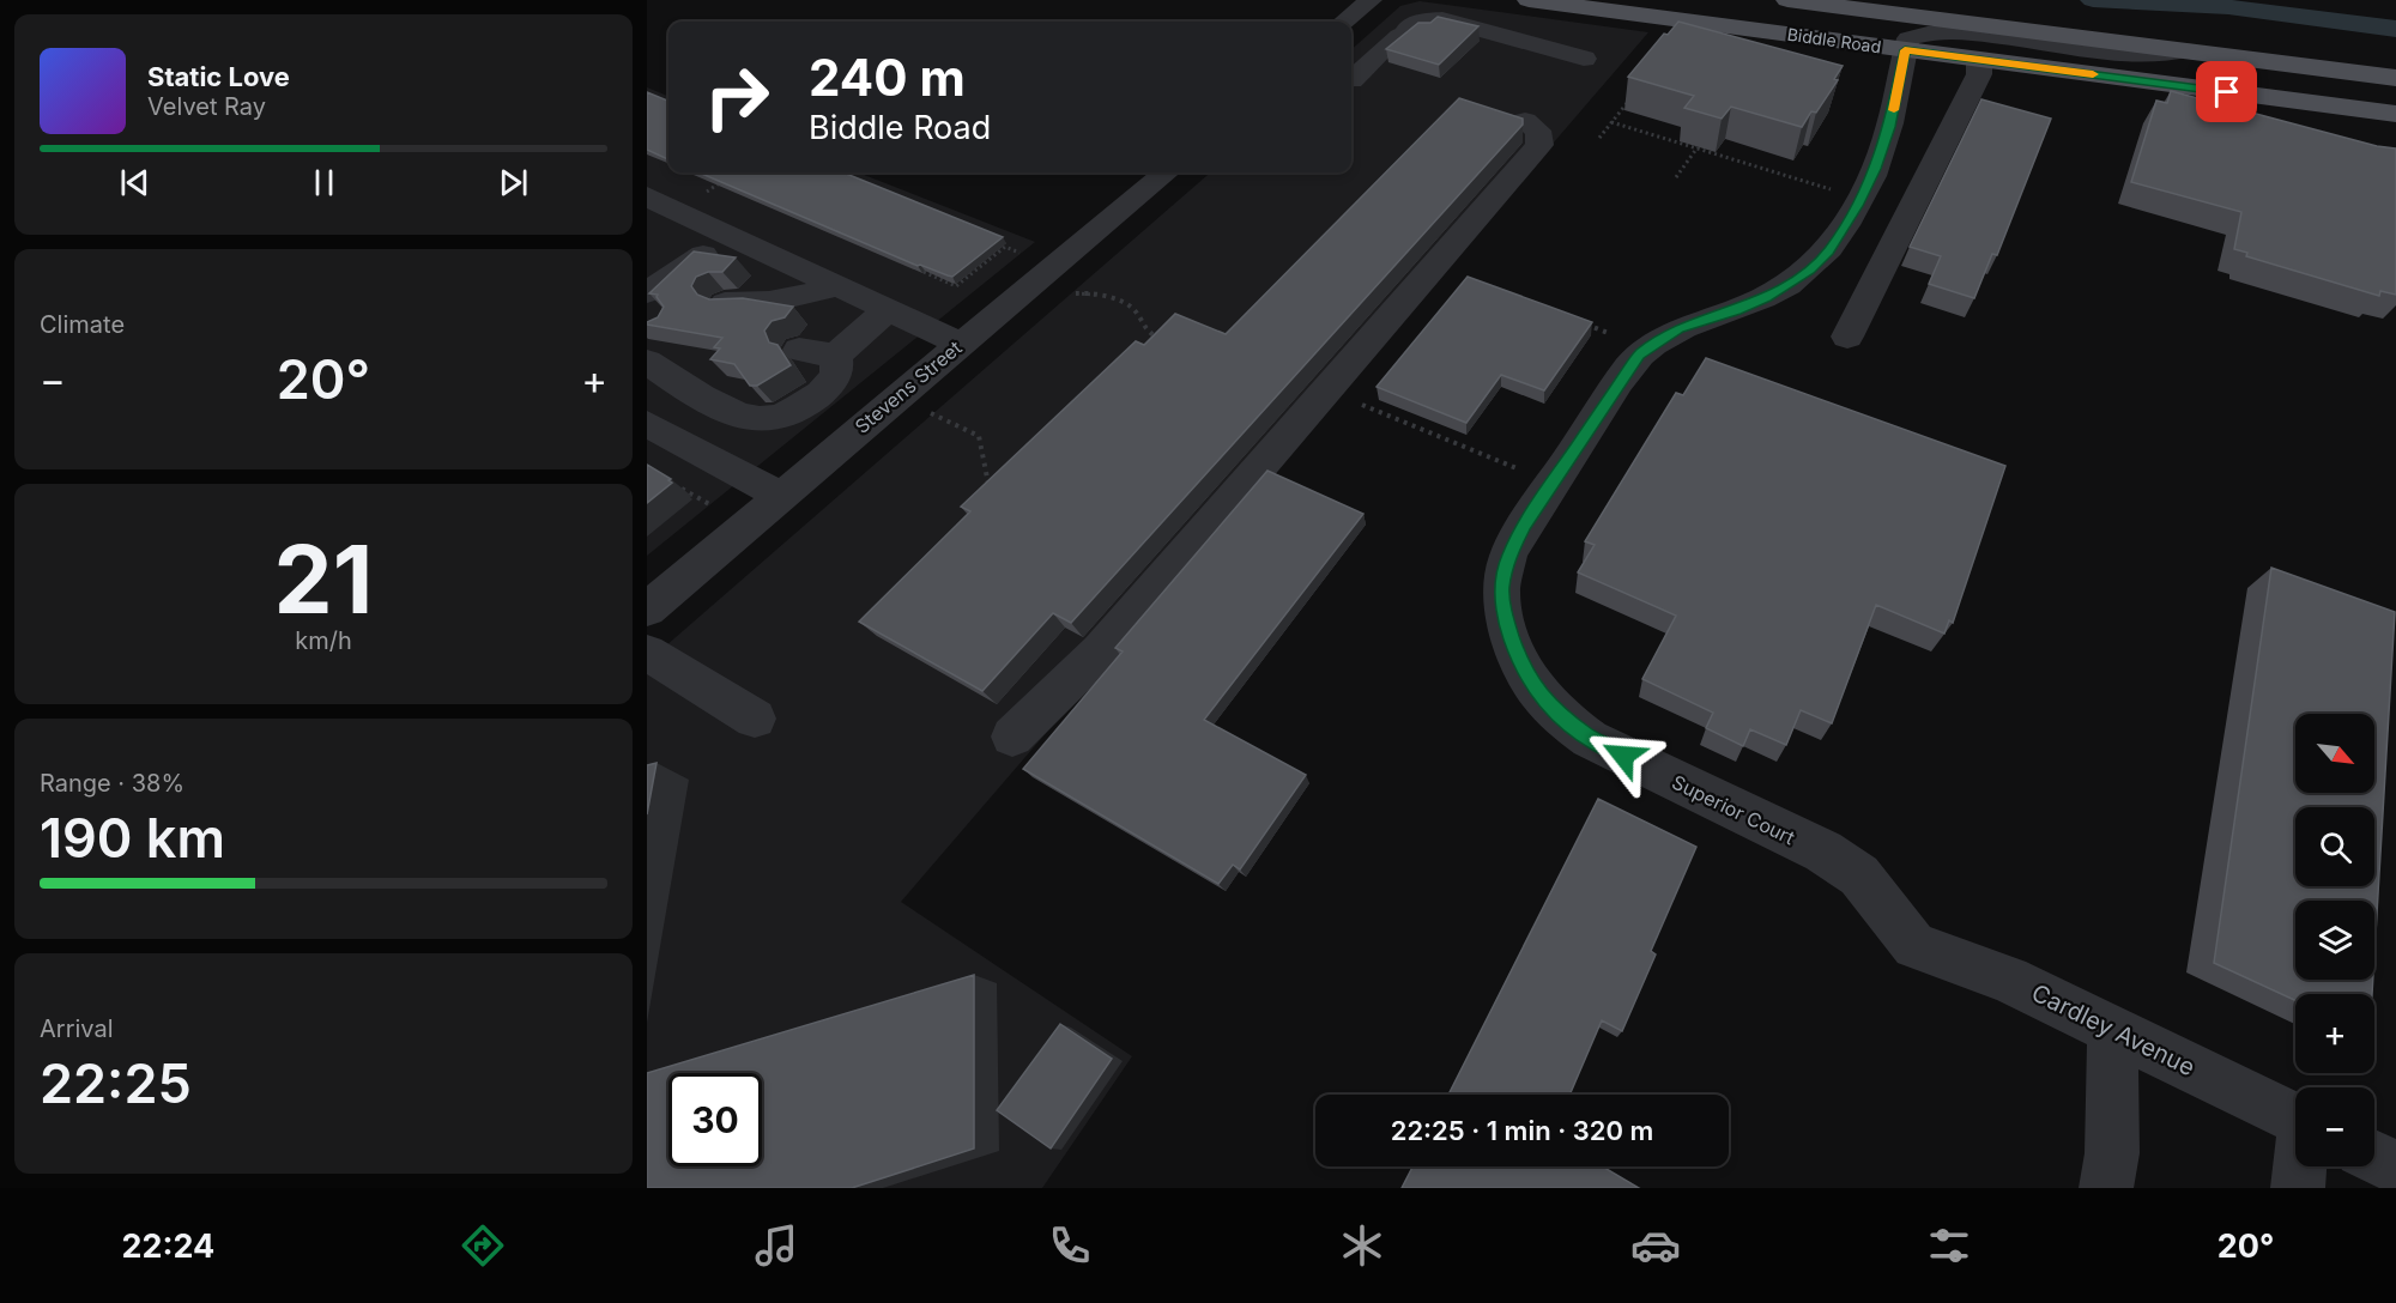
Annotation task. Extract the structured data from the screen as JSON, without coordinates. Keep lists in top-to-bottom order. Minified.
{"streets":{"main road":["Biddle Road"],"street":["Stevens Street","Superior Court","Cardley Avenue"]},"crossings":[["Biddle Road","Superior Court"],["Superior Court","Cardley Avenue"]],"north":"bottom right","page":{"turn":["240 m","Biddle Road"],"song":["Static Love","Velvet Ray"],"tile":["Climate",["21","km/h"],["Range · 38%","190 km"],["Arrival","22:25"]],"heat":["−","20°","+"],"map_buttons":["+","−"],"limit":"30","trip":"22:25 · 1 min · 320 m","tabs":["22:24","20°"]}}
